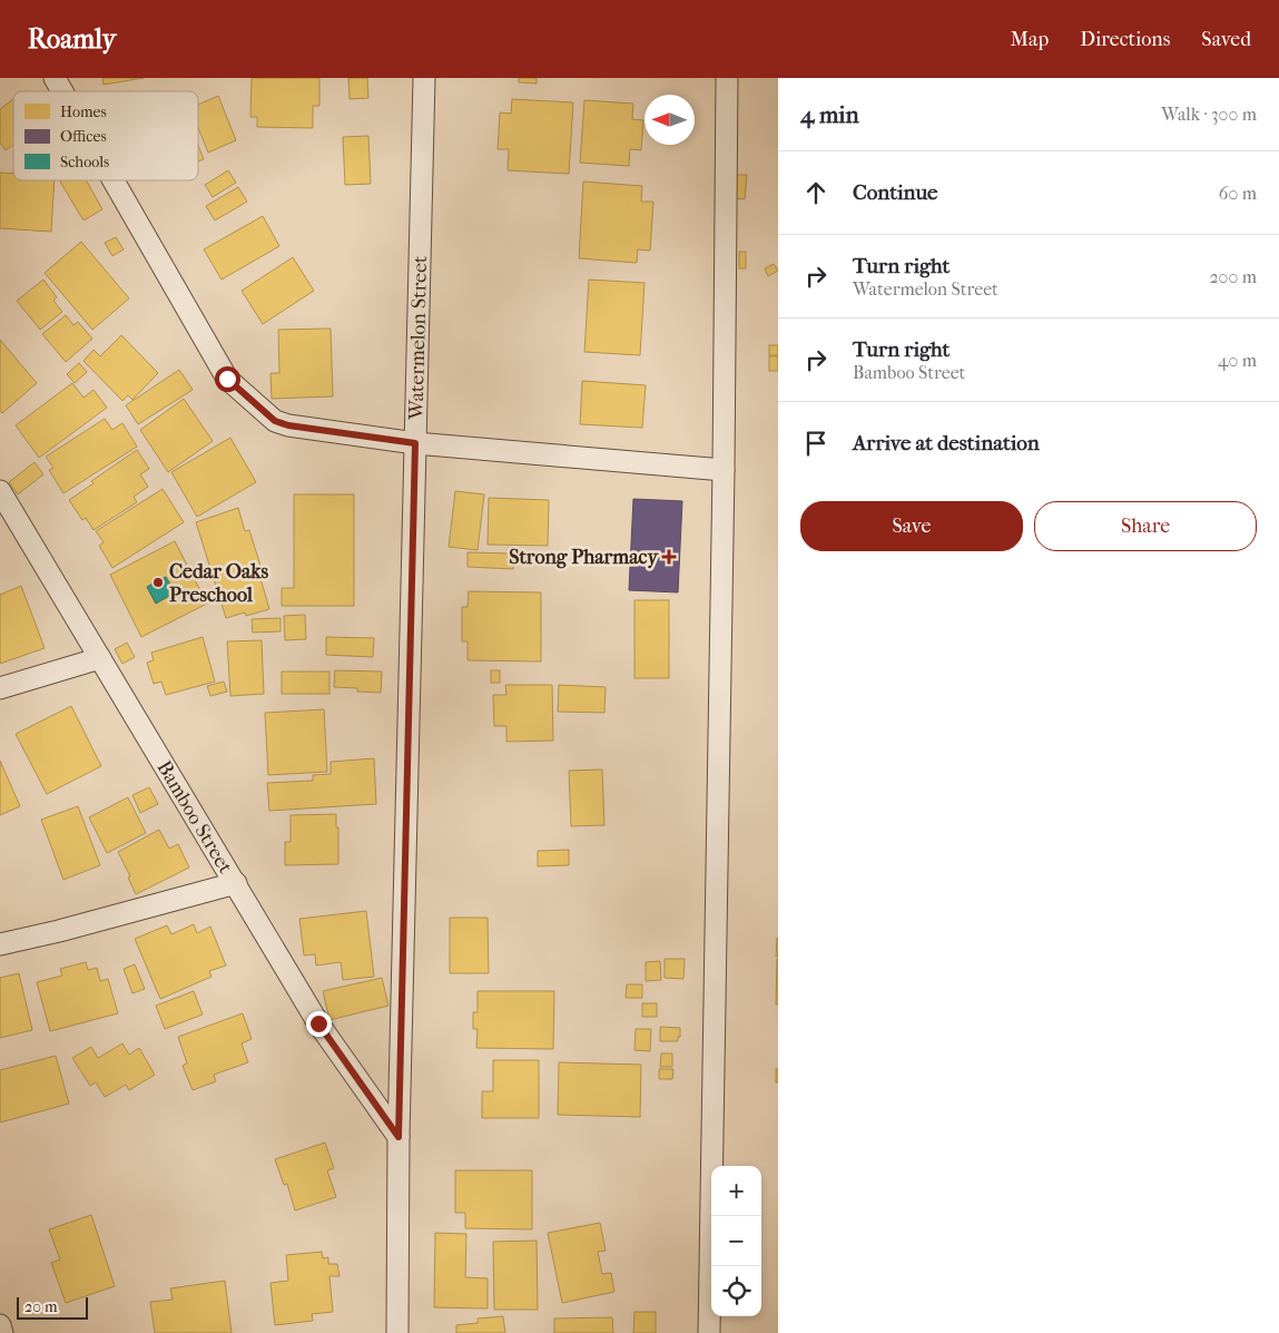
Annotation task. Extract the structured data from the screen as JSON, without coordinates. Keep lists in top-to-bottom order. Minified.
{"streets":{"street":["Watermelon Street","Bamboo Street"]},"crossings":[["Watermelon Street","Bamboo Street"]],"places":{"health":["Strong Pharmacy"],"other":["Cedar Oaks Preschool"]},"legend":["Homes","Offices","Schools"],"scale_bar":"20 m","north":"left","page":{"header":"Roamly","nav":["Map","Directions","Saved"],"heading":["4 min","Walk · 300 m"],"list":[["Continue","60 m"],["Turn right","Watermelon Street","200 m"],["Turn right","Bamboo Street","40 m"],"Arrive at destination"],"buttons":["Save","Share"],"map_buttons":["+","−"],"scale":"20 m"}}
